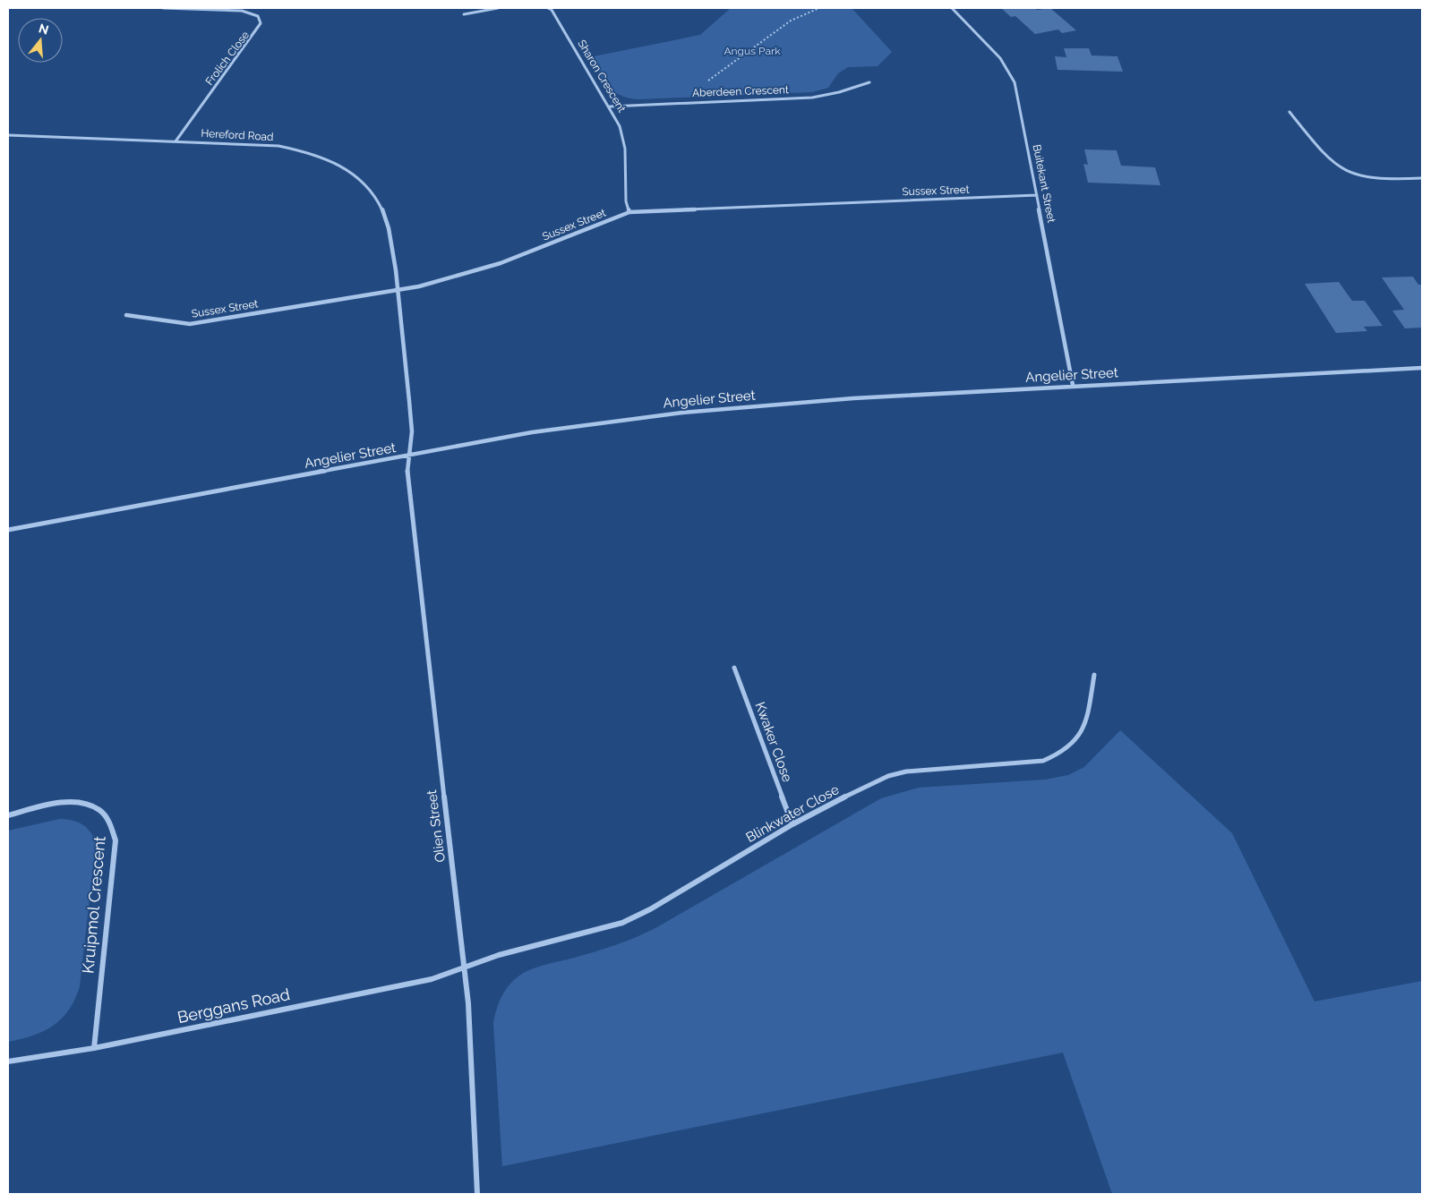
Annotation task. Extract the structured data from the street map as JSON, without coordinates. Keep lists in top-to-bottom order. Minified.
{"streets":{"street":["Frolich Close","Sharon Crescent","Aberdeen Crescent","Hereford Road","Buitekant Street","Sussex Street","Angelier Street","Kwaker Close","Blinkwater Close","Olien Street","Kruipmol Crescent","Berggans Road"]},"crossings":[["Frolich Close","Hereford Road"],["Sharon Crescent","Aberdeen Crescent"],["Sharon Crescent","Sussex Street"],["Hereford Road","Sussex Street"],["Hereford Road","Angelier Street"],["Hereford Road","Olien Street"],["Buitekant Street","Sussex Street"],["Buitekant Street","Angelier Street"],["Angelier Street","Olien Street"],["Kwaker Close","Blinkwater Close"],["Blinkwater Close","Olien Street"],["Blinkwater Close","Berggans Road"],["Olien Street","Berggans Road"],["Kruipmol Crescent","Berggans Road"]],"parks":["Angus Park"],"north":"top"}
